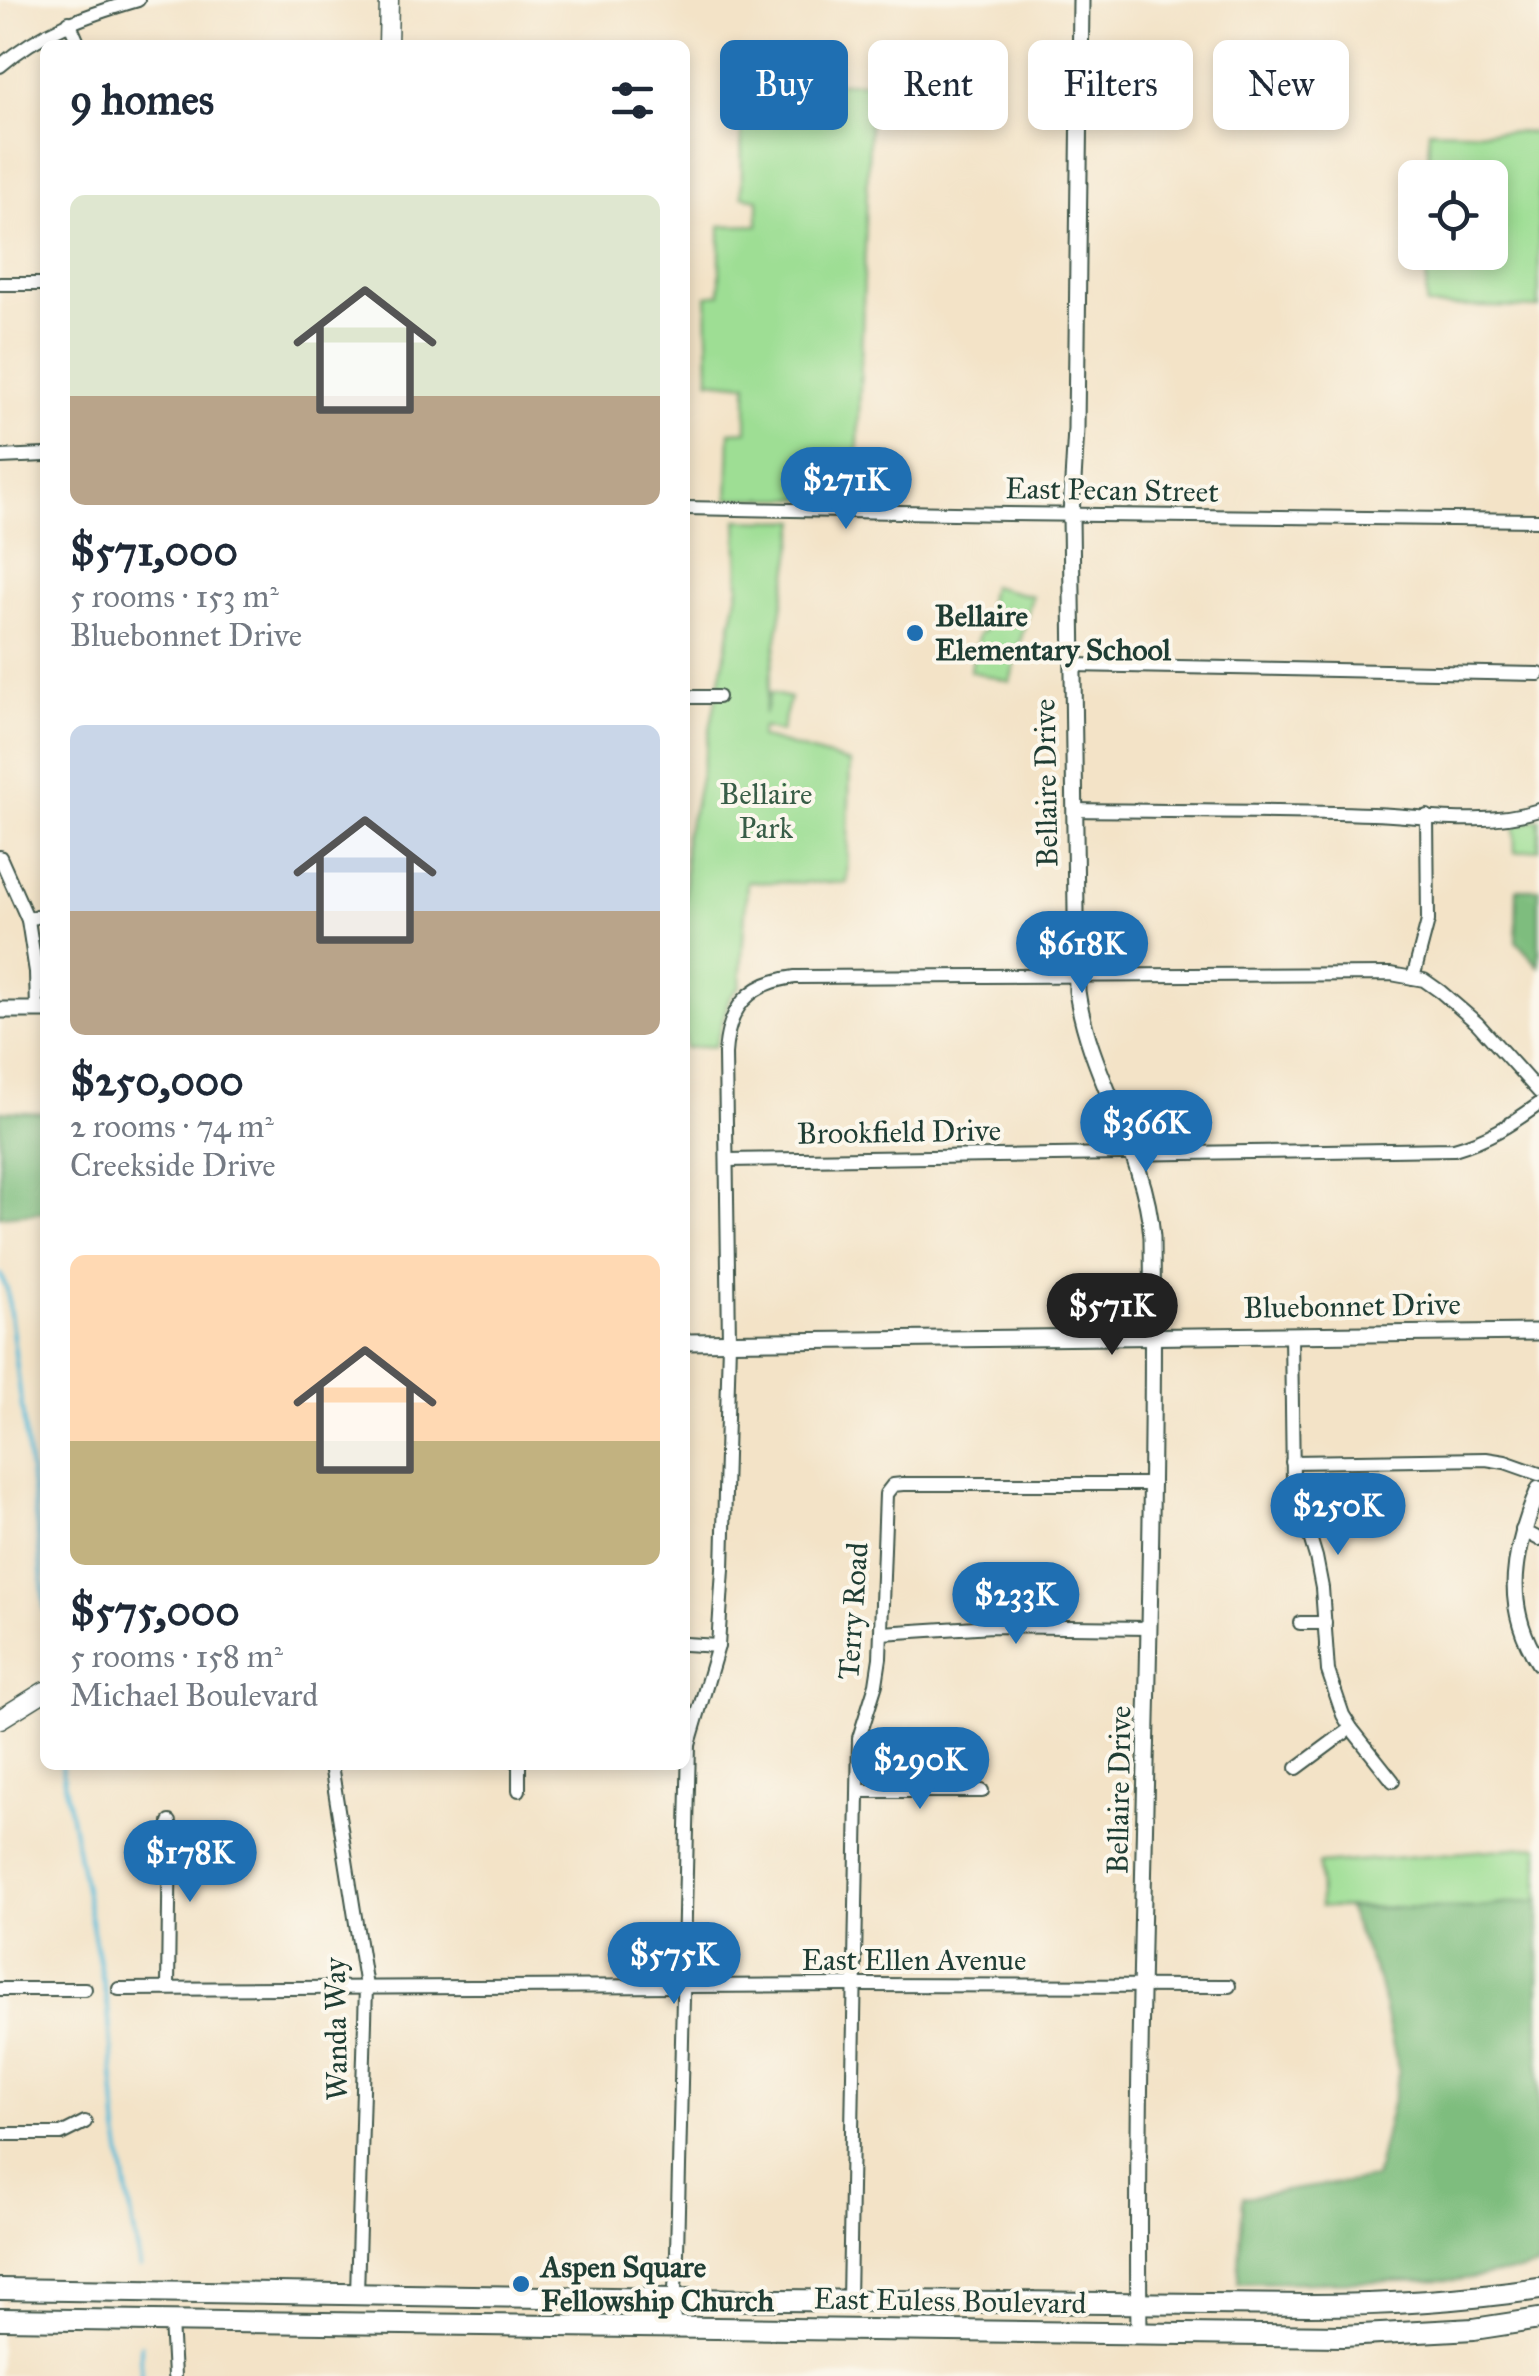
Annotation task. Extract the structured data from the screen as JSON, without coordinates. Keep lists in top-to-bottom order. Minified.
{"streets":{"main road":["East Euless Boulevard"],"street":["East Pecan Street","Bellaire Drive","Brookfield Drive","Bluebonnet Drive","Terry Road","East Ellen Avenue","Wanda Way"]},"crossings":[["East Pecan Street","Bellaire Drive"],["Bellaire Drive","Brookfield Drive"],["Bellaire Drive","Bluebonnet Drive"],["Bellaire Drive","Terry Road"],["Bellaire Drive","East Ellen Avenue"],["Bellaire Drive","East Euless Boulevard"],["Terry Road","East Ellen Avenue"],["Terry Road","East Euless Boulevard"],["East Ellen Avenue","Wanda Way"],["Wanda Way","East Euless Boulevard"]],"parks":["Bellaire Park"],"places":["Bellaire Elementary School","Aspen Square Fellowship Church"],"page":{"chip":["Buy","Rent","Filters","New"],"heading":"9 homes","list":[{"name":"$571,000","note":"5 rooms · 153 m² · Bluebonnet Drive"},{"name":"$250,000","note":"2 rooms · 74 m² · Creekside Drive"},{"name":"$575,000","note":"5 rooms · 158 m² · Michael Boulevard"}],"price":["$271K","$618K","$366K","$571K","$250K","$233K","$290K","$178K","$575K"]}}
